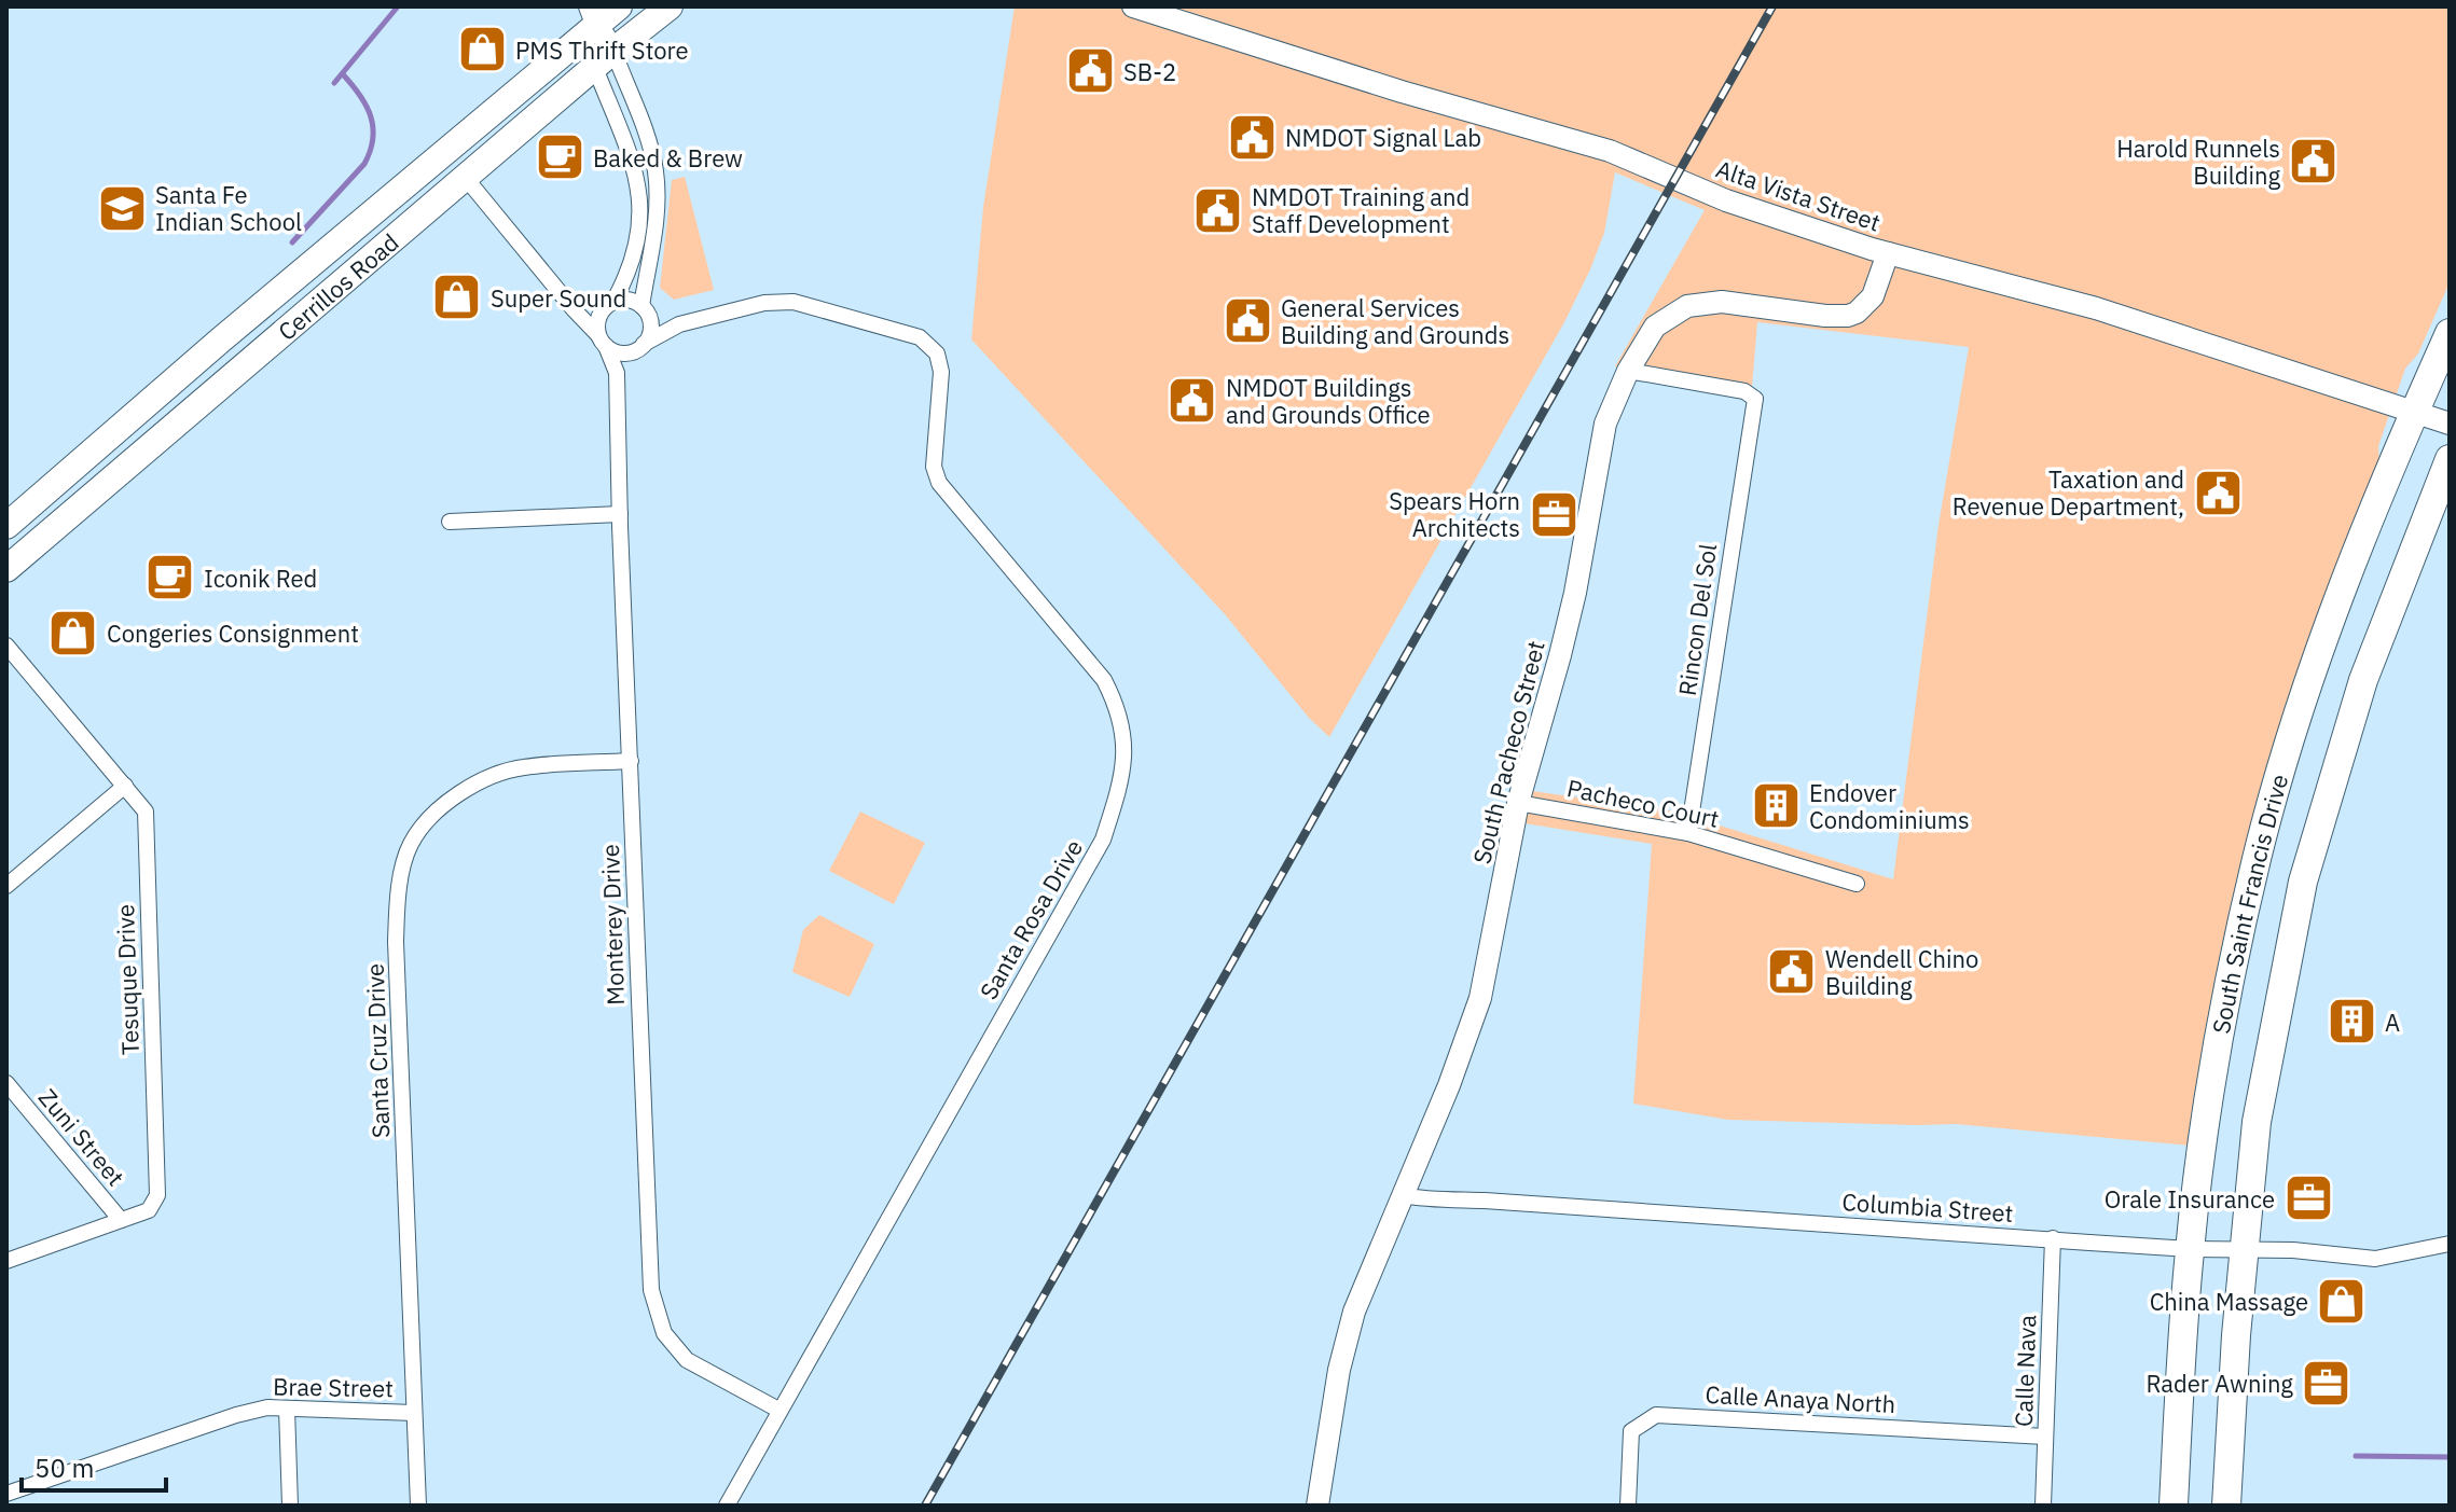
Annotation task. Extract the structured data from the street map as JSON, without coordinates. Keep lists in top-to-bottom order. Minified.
{"streets":{"highway":["South Saint Francis Drive"],"main road":["Cerrillos Road"],"street":["Alta Vista Street","Rincon Del Sol","South Pacheco Street","Pacheco Court","Santa Rosa Drive","Monterey Drive","Tesuque Drive","Santa Cruz Drive","Zuni Street","Columbia Street","Calle Nava","Brae Street","Calle Anaya North"]},"crossings":[["Alta Vista Street","South Pacheco Street"],["Alta Vista Street","South Saint Francis Drive"],["Cerrillos Road","Monterey Drive"],["Rincon Del Sol","South Pacheco Street"],["Rincon Del Sol","Pacheco Court"],["South Pacheco Street","Pacheco Court"],["South Pacheco Street","Columbia Street"],["South Saint Francis Drive","Columbia Street"],["Santa Rosa Drive","Monterey Drive"],["Monterey Drive","Santa Cruz Drive"],["Tesuque Drive","Zuni Street"],["Santa Cruz Drive","Brae Street"],["Columbia Street","Calle Nava"],["Calle Nava","Calle Anaya North"]],"places":{"shop":["PMS Thrift Store","Super Sound","Congeries Consignment","China Massage"],"public building":["SB-2","NMDOT Signal Lab","Harold Runnels Building","NMDOT Training and Staff Development","General Services Building and Grounds","NMDOT Buildings and Grounds Office","Taxation and Revenue Department,","Wendell Chino Building"],"cafe":["Baked & Brew","Iconik Red"],"school or university":["Santa Fe Indian School"],"office":["Spears Horn Architects","Orale Insurance","Rader Awning"],"building":["Endover Condominiums","A"]},"scale_bar":"50 m"}
